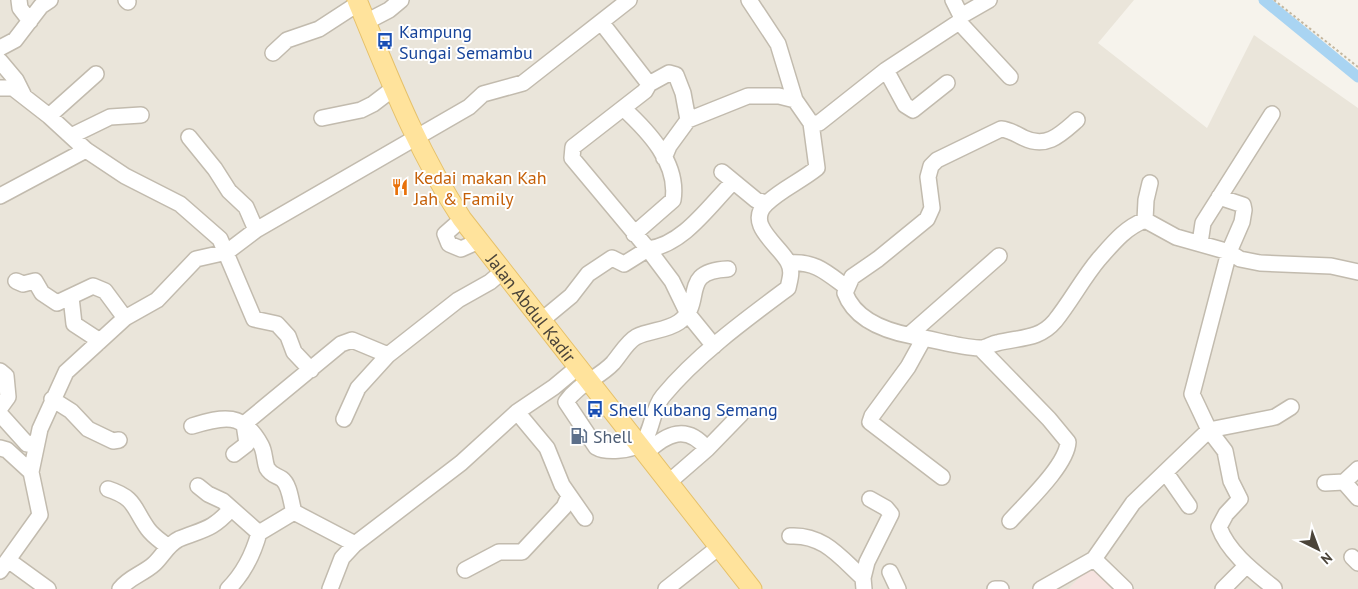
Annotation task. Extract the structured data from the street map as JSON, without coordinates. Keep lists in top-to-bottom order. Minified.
{"streets":{"main road":["Jalan Abdul Kadir"]},"places":{"bus stop":["Kampung Sungai Semambu","Shell Kubang Semang"],"restaurant":["Kedai makan Kah Jah & Family"],"fuel station":["Shell"]},"north":"bottom right"}
